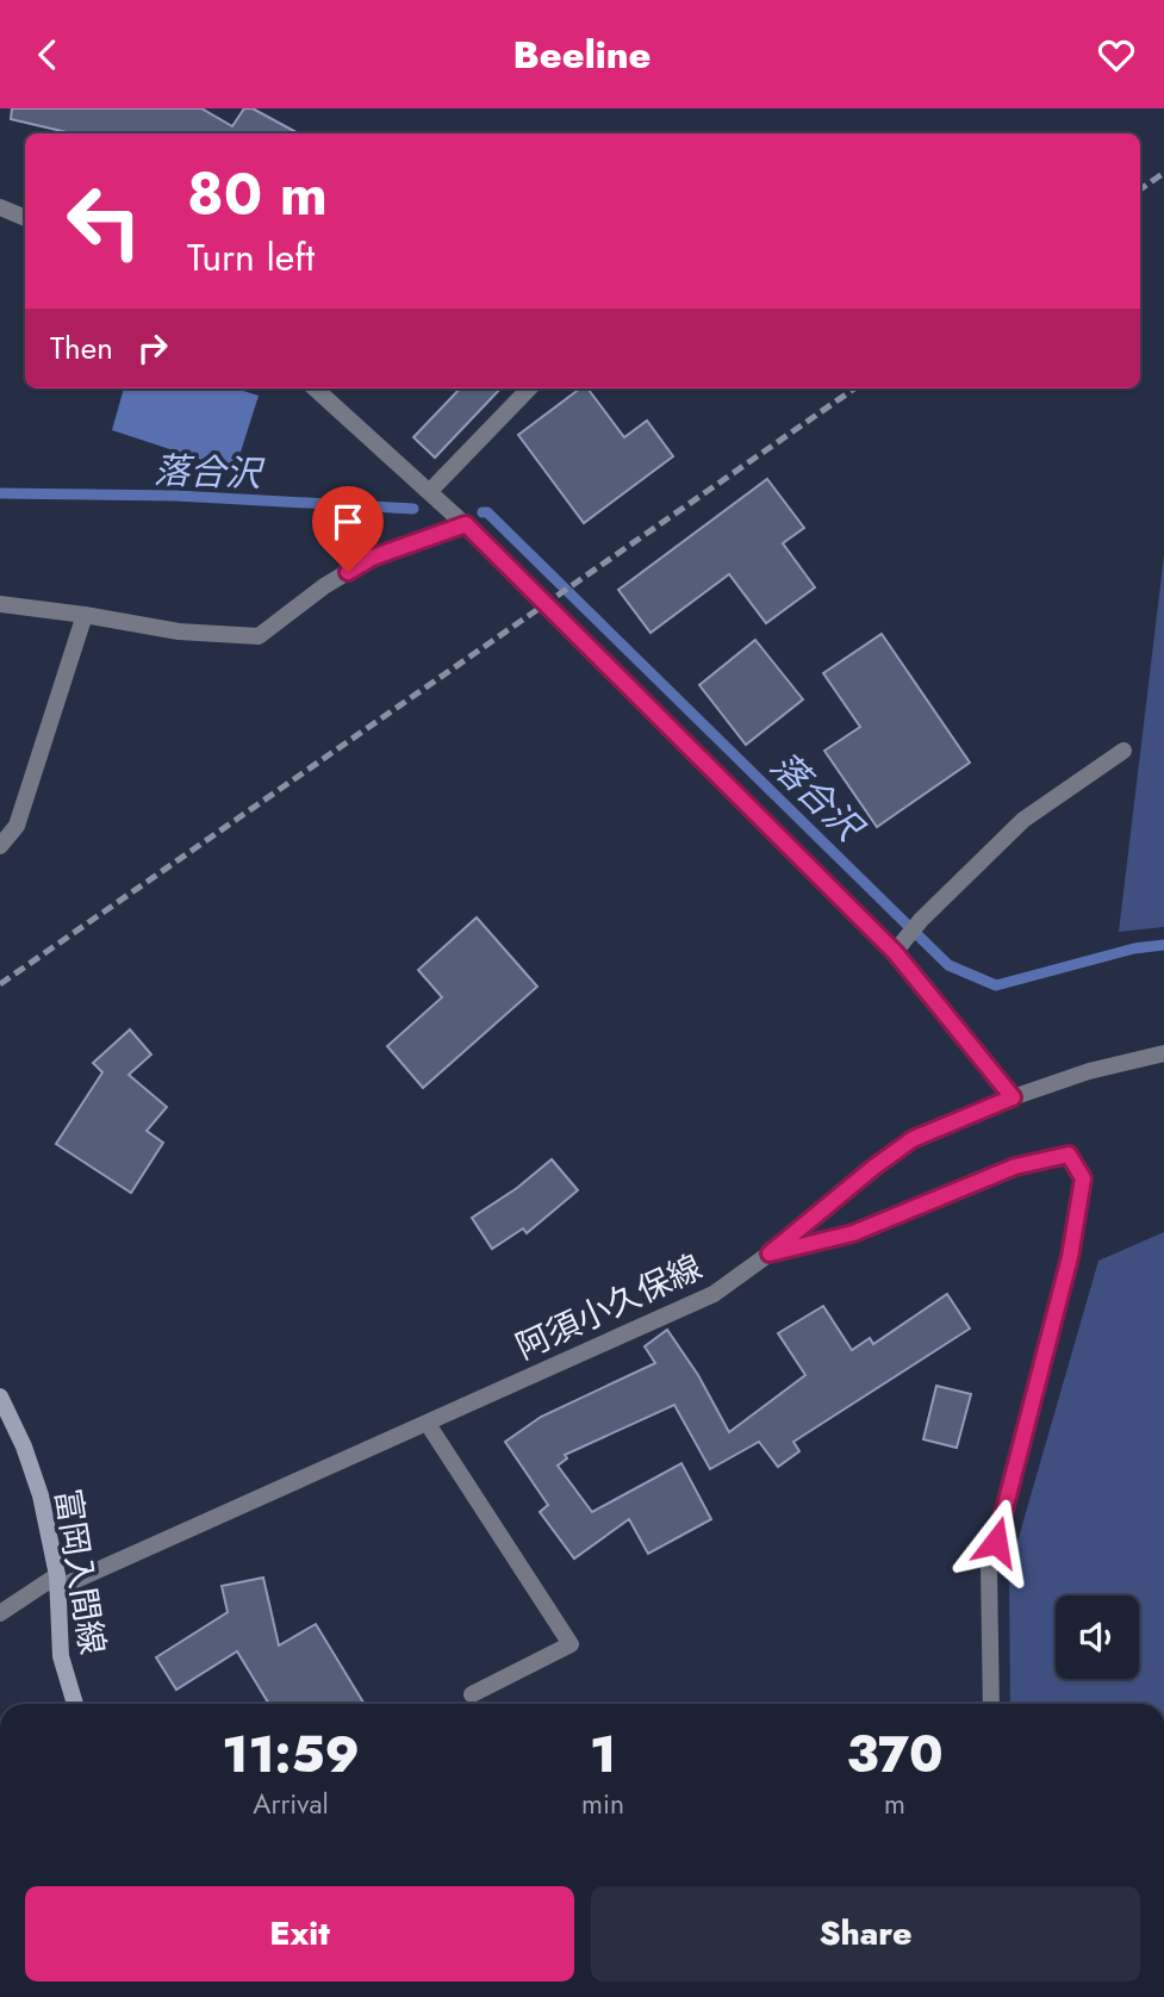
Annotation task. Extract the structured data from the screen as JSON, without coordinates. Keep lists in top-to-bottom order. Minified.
{"streets":{"main road":["富岡入間線"],"street":["阿須小久保線"]},"crossings":[["阿須小久保線","富岡入間線"]],"water":["落合沢"],"page":{"header":"Beeline","turn":["80 m","Turn left"],"then":"Then","eta":["11:59","Arrival","1","min","370","m"],"buttons":["Exit","Share"]}}
